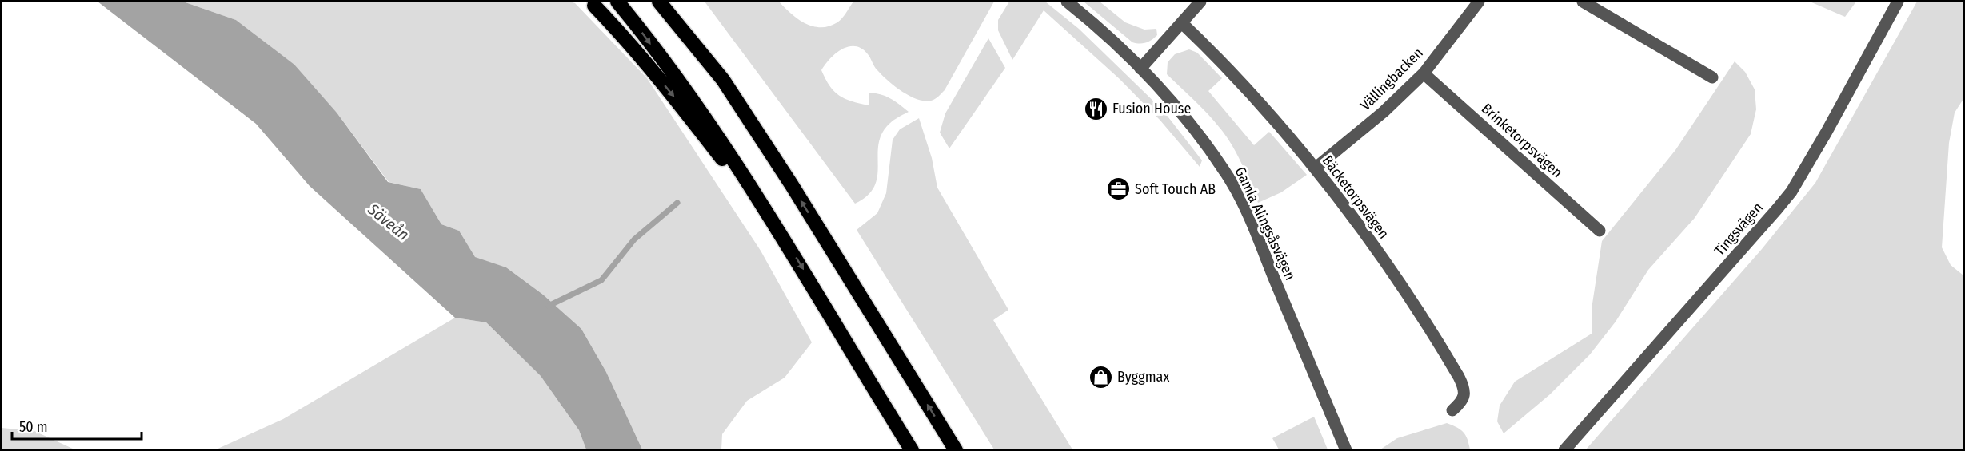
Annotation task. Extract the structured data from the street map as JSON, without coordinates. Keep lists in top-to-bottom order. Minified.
{"streets":{"street":["Vällingbacken","Brinketorpsvägen","Bäcketorpsvägen","Gamla Alingsåsvägen","Tingsvägen"]},"crossings":[["Vällingbacken","Brinketorpsvägen"],["Vällingbacken","Bäcketorpsvägen"]],"water":["Säveån"],"places":{"restaurant":["Fusion House"],"office":["Soft Touch AB"],"shop":["Byggmax"]},"scale_bar":"50 m"}
